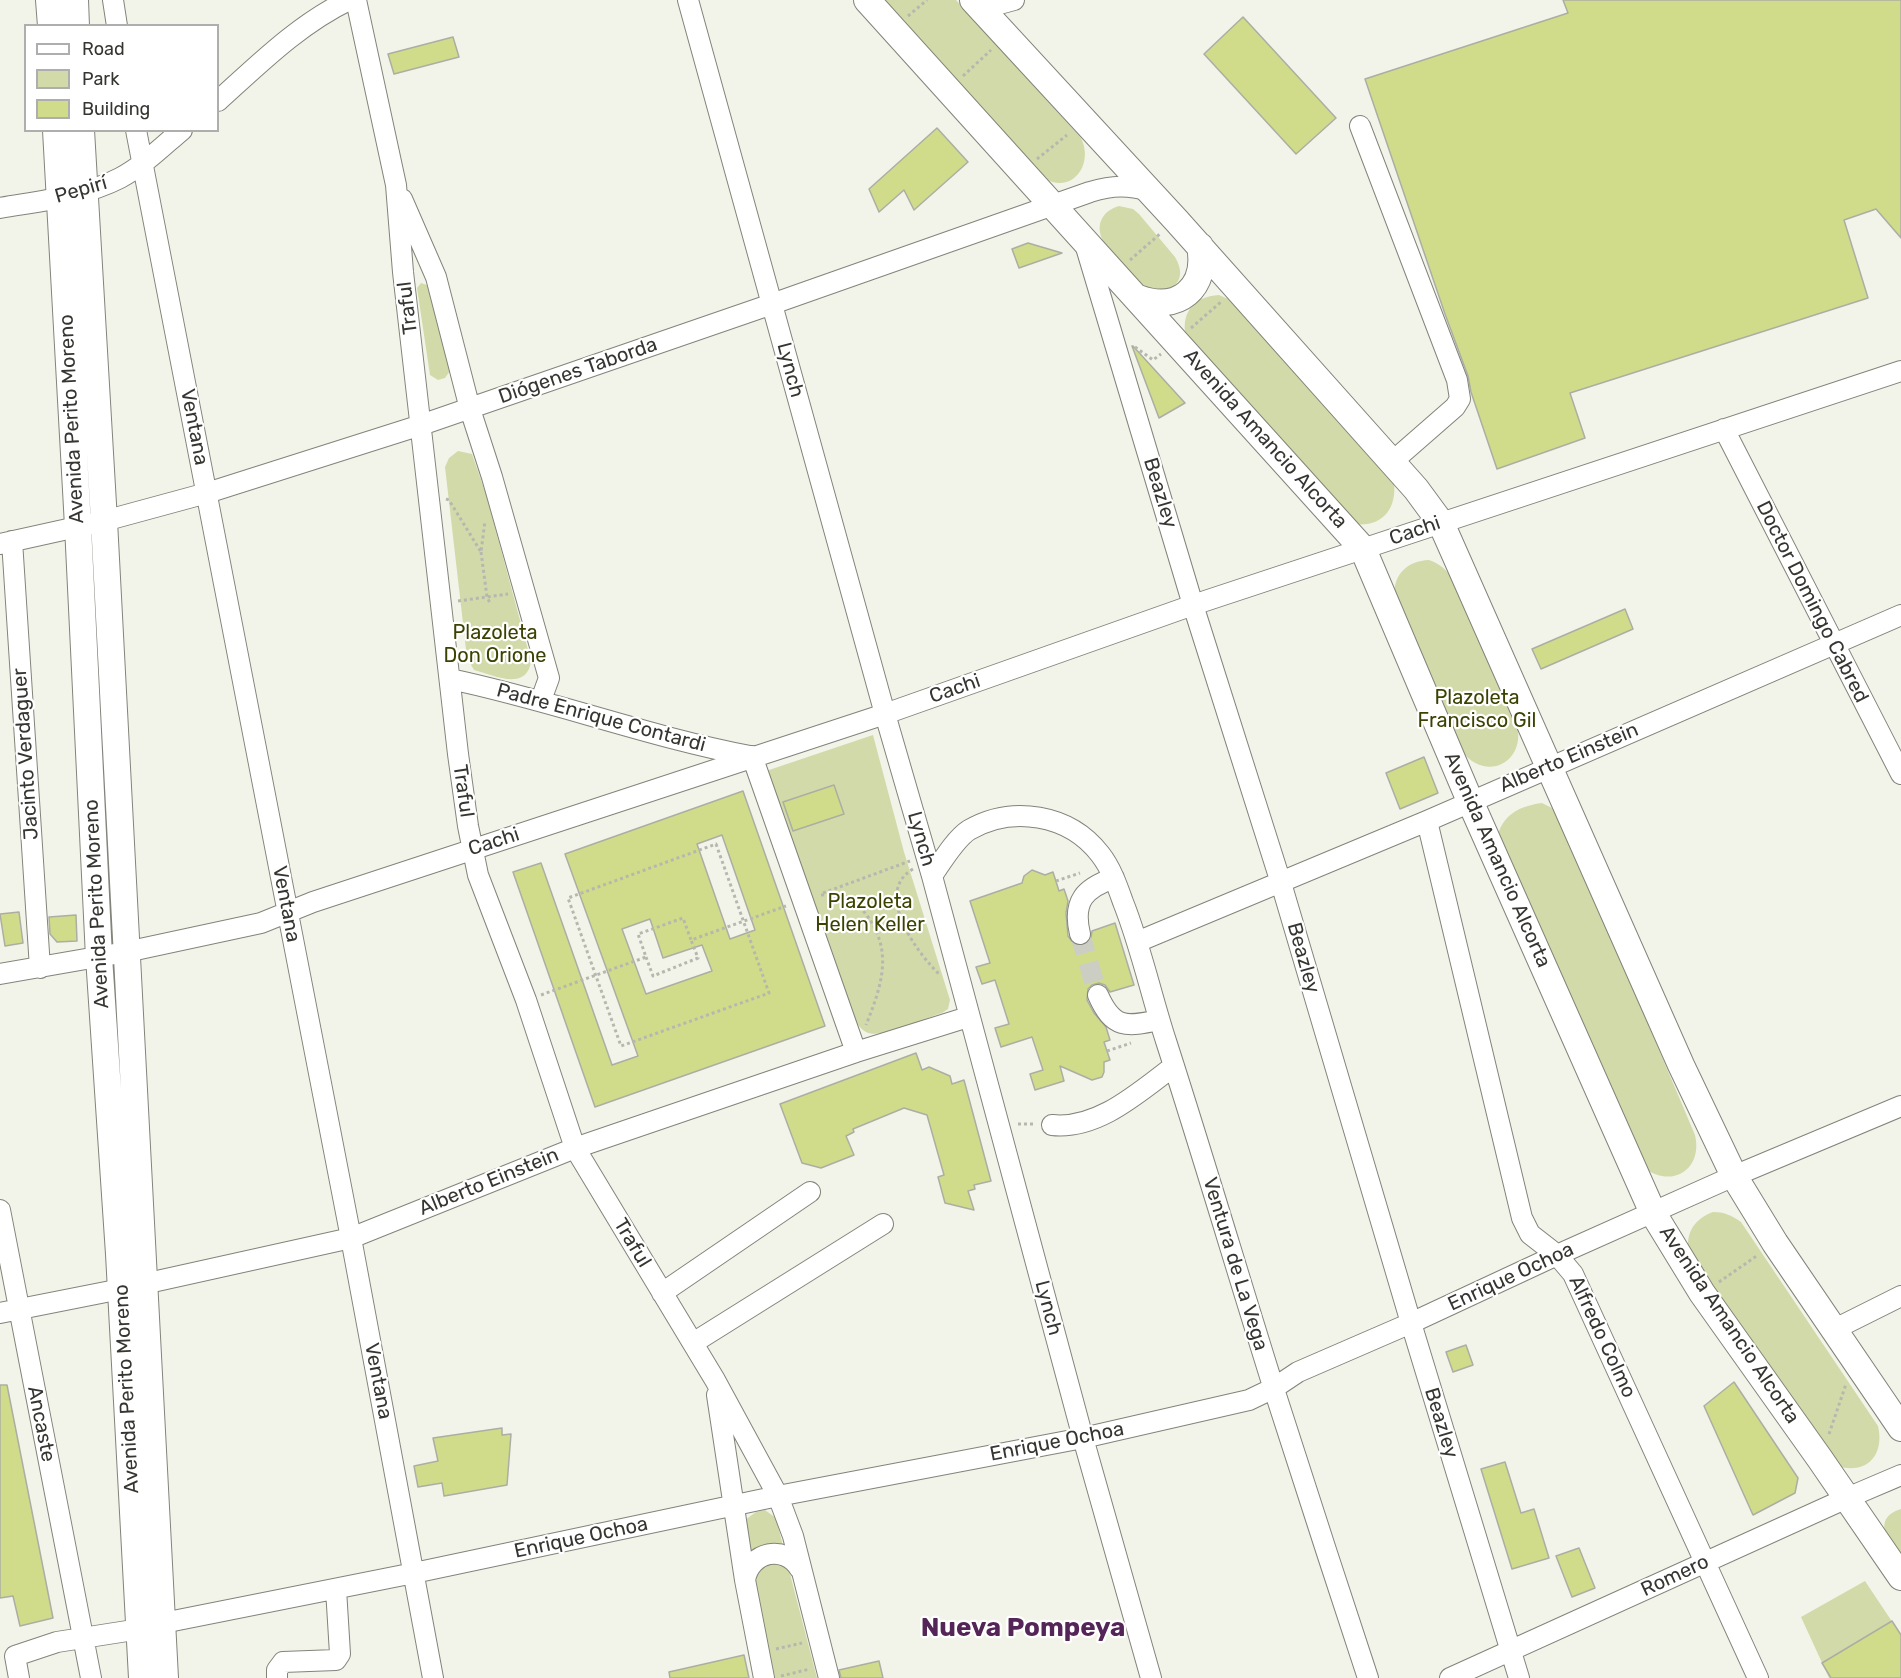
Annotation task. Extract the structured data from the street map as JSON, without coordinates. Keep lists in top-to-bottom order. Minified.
{"streets":{"main road":["Avenida Perito Moreno","Avenida Amancio Alcorta"],"street":["Pepirí","Traful","Lynch","Diógenes Taborda","Ventana","Beazley","Cachi","Doctor Domingo Cabred","Padre Enrique Contardi","Jacinto Verdaguer","Alberto Einstein","Ventura de La Vega","Enrique Ochoa","Alfredo Colmo","Ancaste","Romero"]},"crossings":[["Pepirí","Avenida Perito Moreno"],["Pepirí","Ventana"],["Traful","Diógenes Taborda"],["Traful","Cachi"],["Traful","Padre Enrique Contardi"],["Traful","Alberto Einstein"],["Traful","Enrique Ochoa"],["Lynch","Diógenes Taborda"],["Lynch","Cachi"],["Lynch","Alberto Einstein"],["Lynch","Ventura de La Vega"],["Lynch","Enrique Ochoa"],["Diógenes Taborda","Avenida Perito Moreno"],["Diógenes Taborda","Ventana"],["Diógenes Taborda","Avenida Amancio Alcorta"],["Diógenes Taborda","Jacinto Verdaguer"],["Avenida Perito Moreno","Cachi"],["Avenida Perito Moreno","Alberto Einstein"],["Avenida Perito Moreno","Enrique Ochoa"],["Ventana","Cachi"],["Ventana","Alberto Einstein"],["Ventana","Enrique Ochoa"],["Avenida Amancio Alcorta","Beazley"],["Avenida Amancio Alcorta","Cachi"],["Avenida Amancio Alcorta","Alberto Einstein"],["Avenida Amancio Alcorta","Enrique Ochoa"],["Avenida Amancio Alcorta","Romero"],["Beazley","Cachi"],["Beazley","Alberto Einstein"],["Beazley","Enrique Ochoa"],["Beazley","Romero"],["Cachi","Doctor Domingo Cabred"],["Cachi","Padre Enrique Contardi"],["Cachi","Jacinto Verdaguer"],["Doctor Domingo Cabred","Alberto Einstein"],["Alberto Einstein","Ventura de La Vega"],["Alberto Einstein","Alfredo Colmo"],["Alberto Einstein","Ancaste"],["Ventura de La Vega","Enrique Ochoa"],["Enrique Ochoa","Alfredo Colmo"],["Enrique Ochoa","Ancaste"],["Alfredo Colmo","Romero"]],"districts":["Nueva Pompeya"],"parks":["Plazoleta Don Orione","Plazoleta Francisco Gil","Plazoleta Helen Keller"],"legend":["Road","Park","Building"]}
